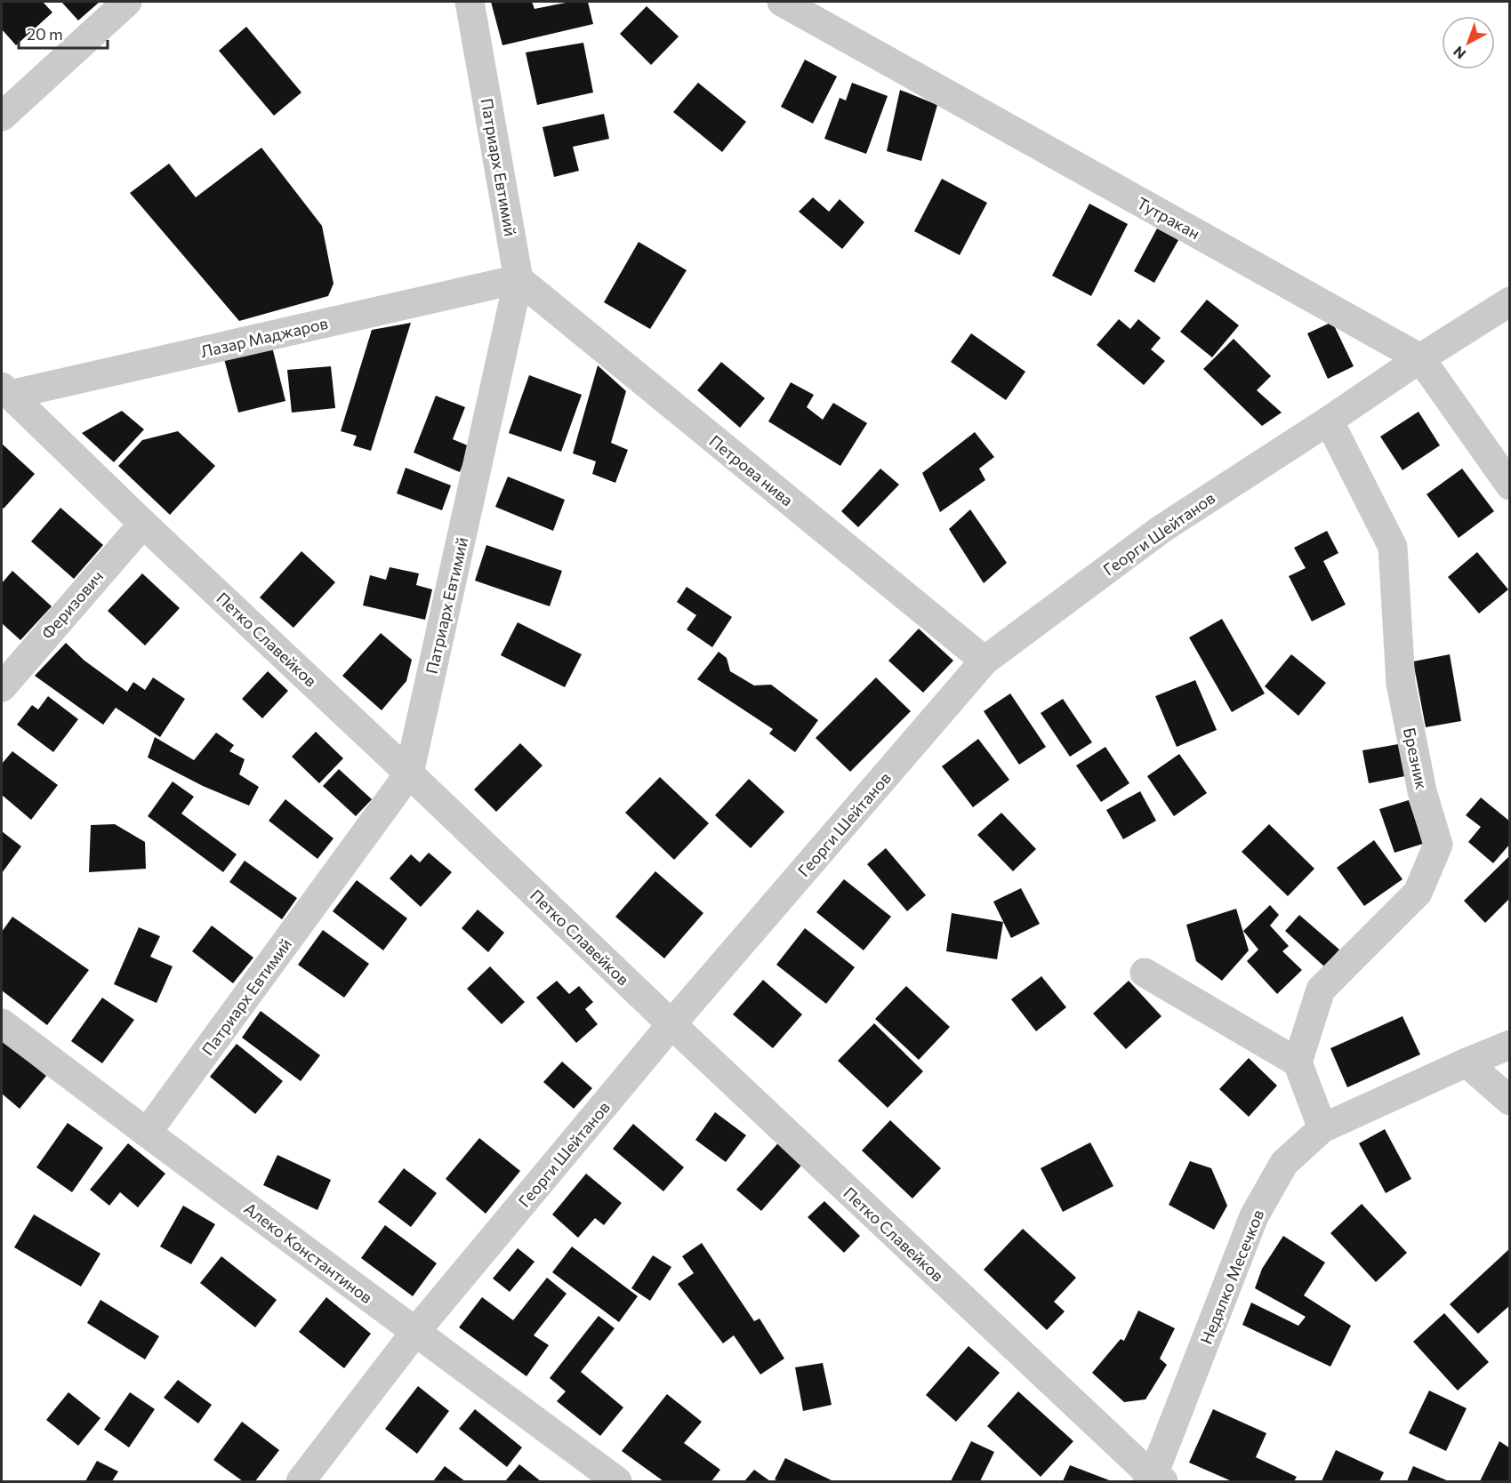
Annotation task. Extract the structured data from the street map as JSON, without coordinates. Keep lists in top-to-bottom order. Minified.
{"streets":{"street":["Патриарх Евтимий","Тутракан","Лазар Маджаров","Петрова нива","Георги Шейтанов","Феризович","Петко Славейков","Брезник","Алеко Константинов","Недялко Месечков"]},"crossings":[["Патриарх Евтимий","Лазар Маджаров"],["Патриарх Евтимий","Петрова нива"],["Патриарх Евтимий","Петко Славейков"],["Патриарх Евтимий","Алеко Константинов"],["Тутракан","Георги Шейтанов"],["Лазар Маджаров","Петрова нива"],["Лазар Маджаров","Петко Славейков"],["Петрова нива","Георги Шейтанов"],["Георги Шейтанов","Петко Славейков"],["Георги Шейтанов","Брезник"],["Георги Шейтанов","Алеко Константинов"],["Феризович","Петко Славейков"],["Петко Славейков","Недялко Месечков"]],"scale_bar":"20 m","north":"bottom left"}
